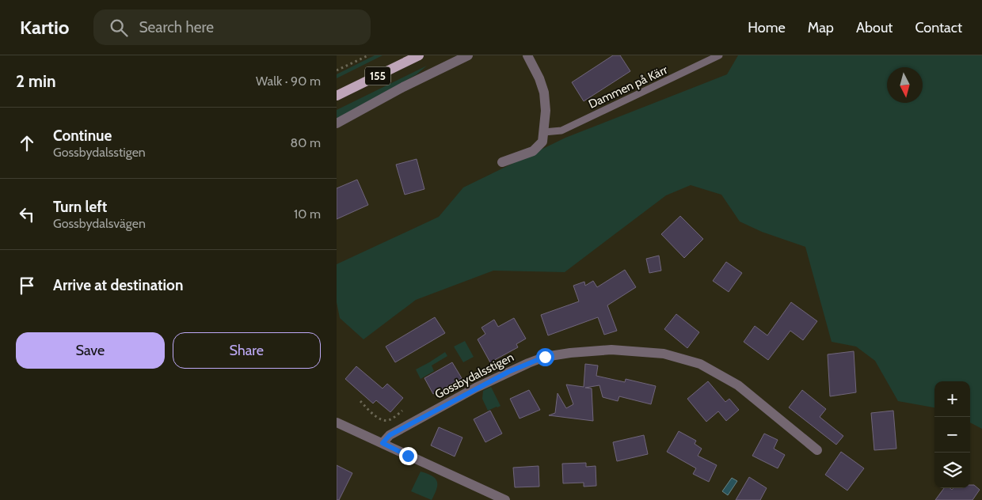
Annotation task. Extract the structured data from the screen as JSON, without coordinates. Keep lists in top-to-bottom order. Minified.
{"streets":{"main road":["155"],"street":["Gossbydalsstigen"],"lane":["Dammen på Kärr"]},"north":"bottom","page":{"header":"Kartio","search":"Search here","nav":["Home","Map","About","Contact"],"heading":["2 min","Walk · 90 m"],"list":[["Continue","Gossbydalsstigen","80 m"],["Turn left","Gossbydalsvägen","10 m"],"Arrive at destination"],"buttons":["Save","Share"],"map_buttons":["+","−"]}}
